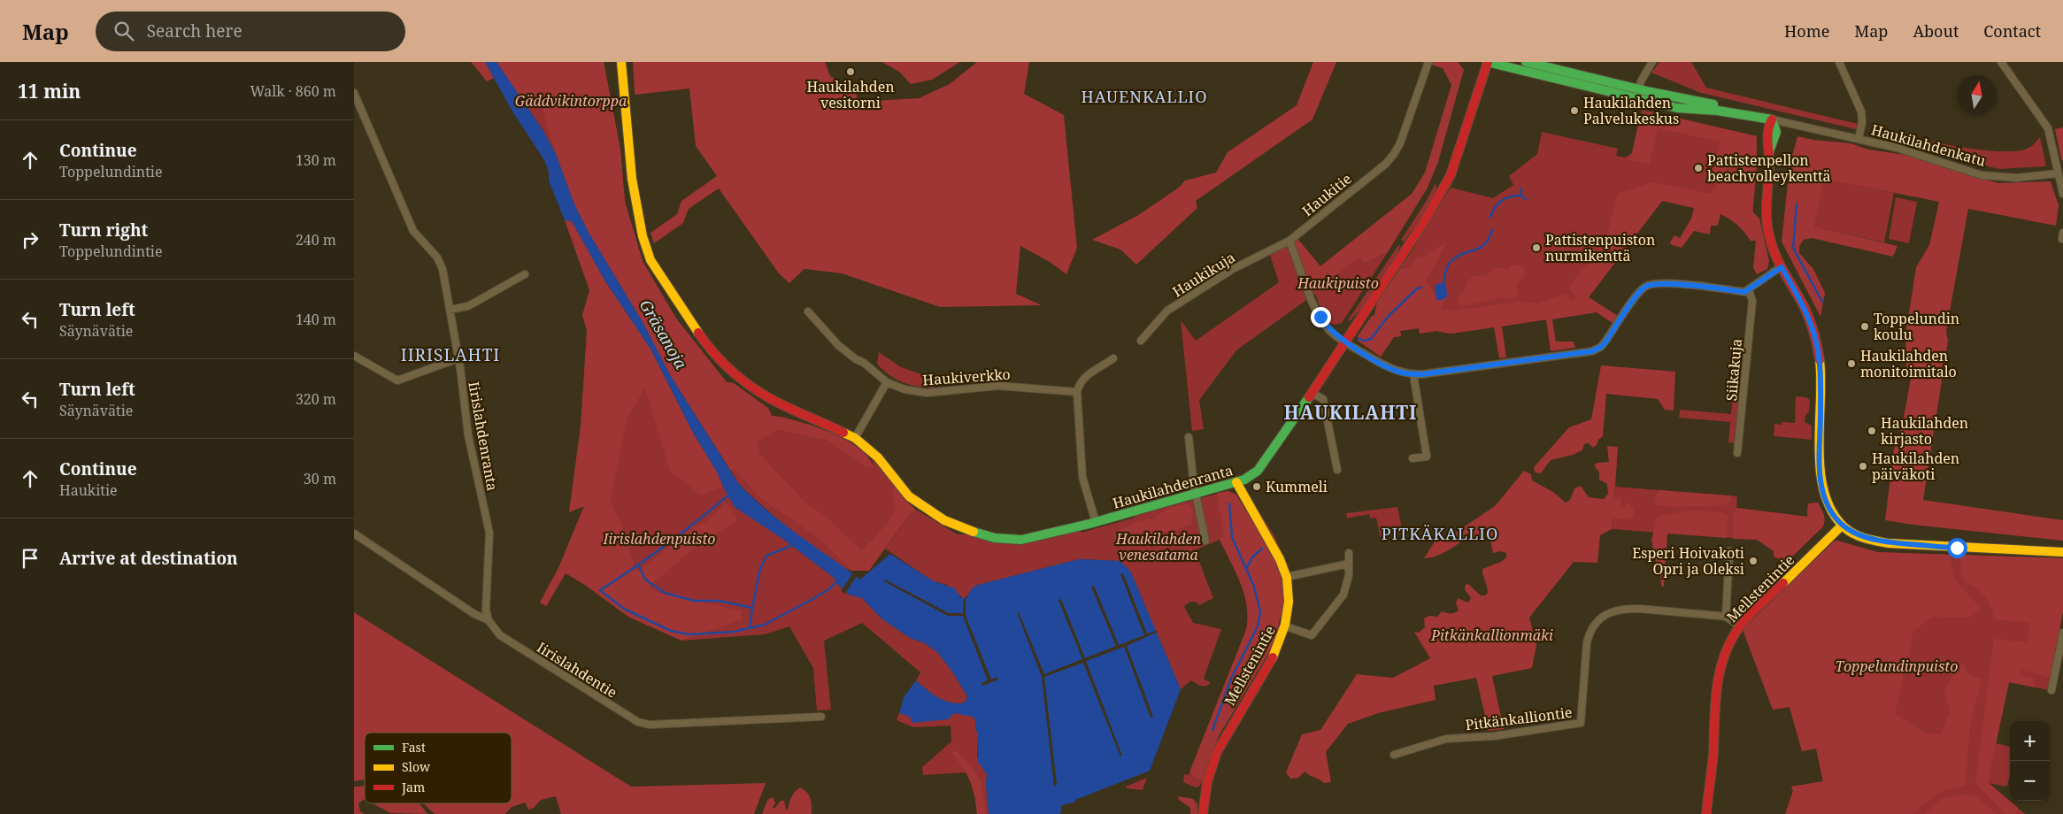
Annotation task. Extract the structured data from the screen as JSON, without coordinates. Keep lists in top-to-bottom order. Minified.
{"streets":{"street":["Haukilahdenkatu","Haukitie","Haukikuja","Siikakuja","Haukiverkko","Iirislahdenranta","Haukilahdenranta","Mellstenintie","Iirislahdentie","Pitkänkalliontie"]},"crossings":[["Haukilahdenkatu","Haukilahdenranta"],["Haukitie","Haukikuja"],["Iirislahdenranta","Iirislahdentie"],["Haukilahdenranta","Mellstenintie"],["Mellstenintie","Pitkänkalliontie"]],"districts":["HAUENKALLIO","IIRISLAHTI","HAUKILAHTI","PITKÄKALLIO"],"water":["Gräsanoja"],"parks":["Gäddvikintorppa","Haukipuisto","Iirislahdenpuisto","Haukilahden venesatama","Pitkänkallionmäki","Toppelundinpuisto"],"places":["Haukilahden vesitorni","Haukilahden Palvelukeskus","Pattistenpellon beachvolleykenttä","Pattistenpuiston nurmikenttä","Toppelundin koulu","Haukilahden monitoimitalo","Haukilahden kirjasto","Haukilahden päiväkoti","Kummeli","Esperi Hoivakoti Opri ja Oleksi"],"legend":["Fast","Slow","Jam"],"north":"top","page":{"header":"Map","search":"Search here","nav":["Home","Map","About","Contact"],"heading":["11 min","Walk · 860 m"],"list":[["Continue","Toppelundintie","130 m"],["Turn right","Toppelundintie","240 m"],["Turn left","Säynävätie","140 m"],["Turn left","Säynävätie","320 m"],["Continue","Haukitie","30 m"],"Arrive at destination"],"map_buttons":["+","−"]}}
